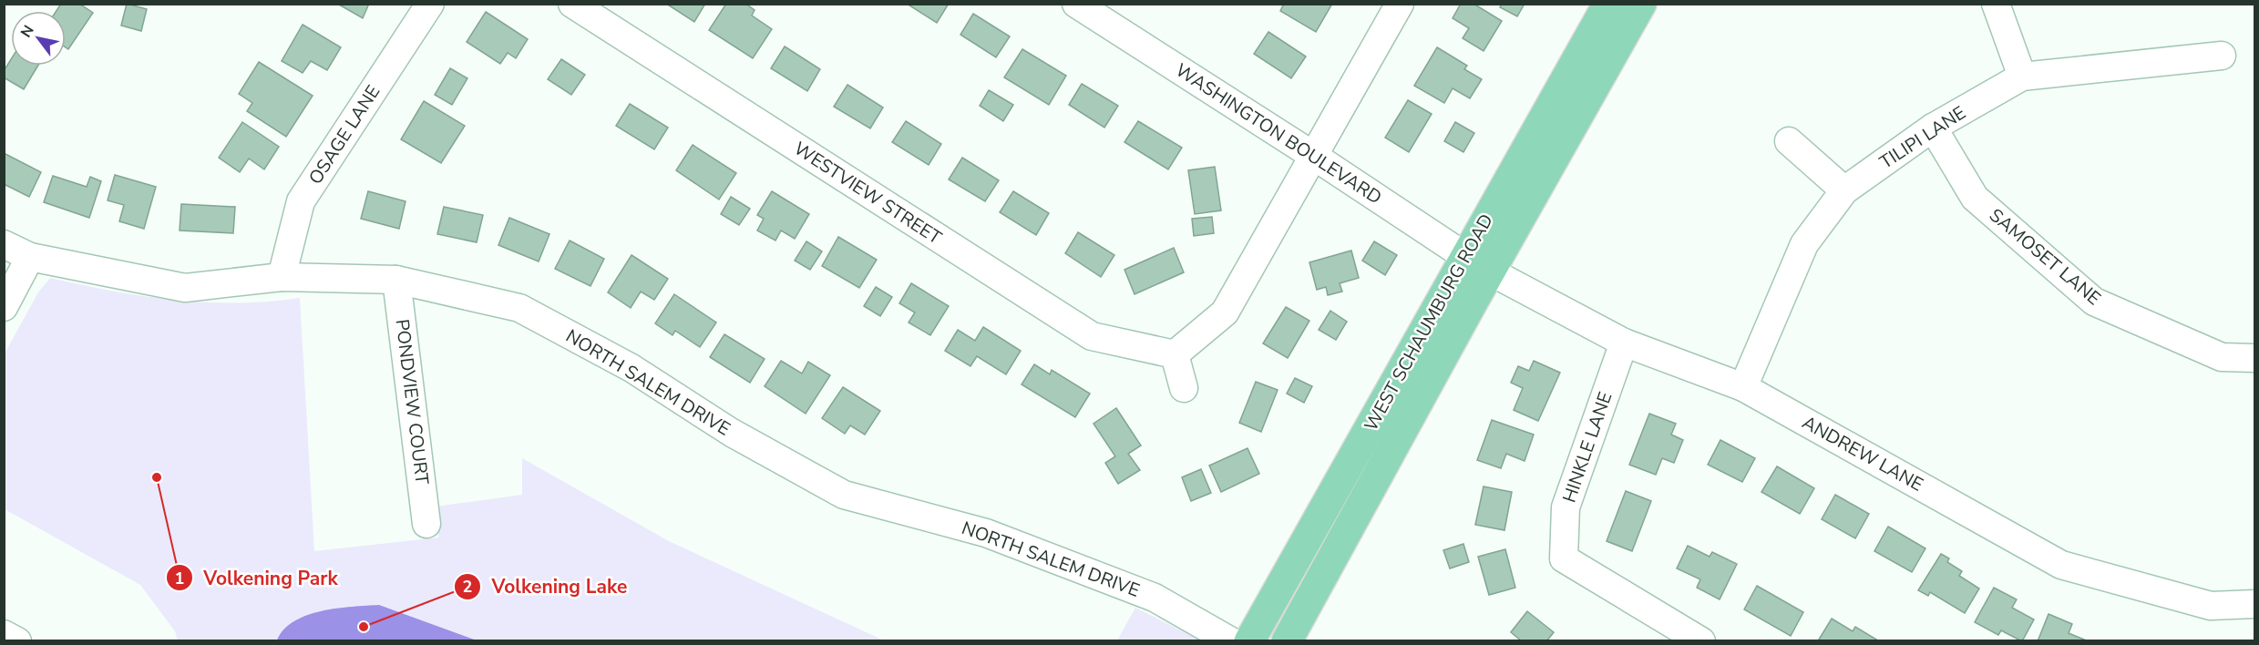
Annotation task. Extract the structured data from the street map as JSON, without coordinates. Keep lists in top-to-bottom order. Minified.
{"streets":{"main road":["WEST SCHAUMBURG ROAD"],"street":["WASHINGTON BOULEVARD","OSAGE LANE","TILIPI LANE","WESTVIEW STREET","SAMOSET LANE","NORTH SALEM DRIVE","PONDVIEW COURT","HINKLE LANE","ANDREW LANE"]},"crossings":[["WASHINGTON BOULEVARD","WEST SCHAUMBURG ROAD"],["WASHINGTON BOULEVARD","ANDREW LANE"],["OSAGE LANE","NORTH SALEM DRIVE"],["TILIPI LANE","SAMOSET LANE"],["TILIPI LANE","ANDREW LANE"],["WEST SCHAUMBURG ROAD","ANDREW LANE"],["NORTH SALEM DRIVE","PONDVIEW COURT"],["HINKLE LANE","ANDREW LANE"]],"places":["Volkening Park","Volkening Lake"],"north":"top left"}
